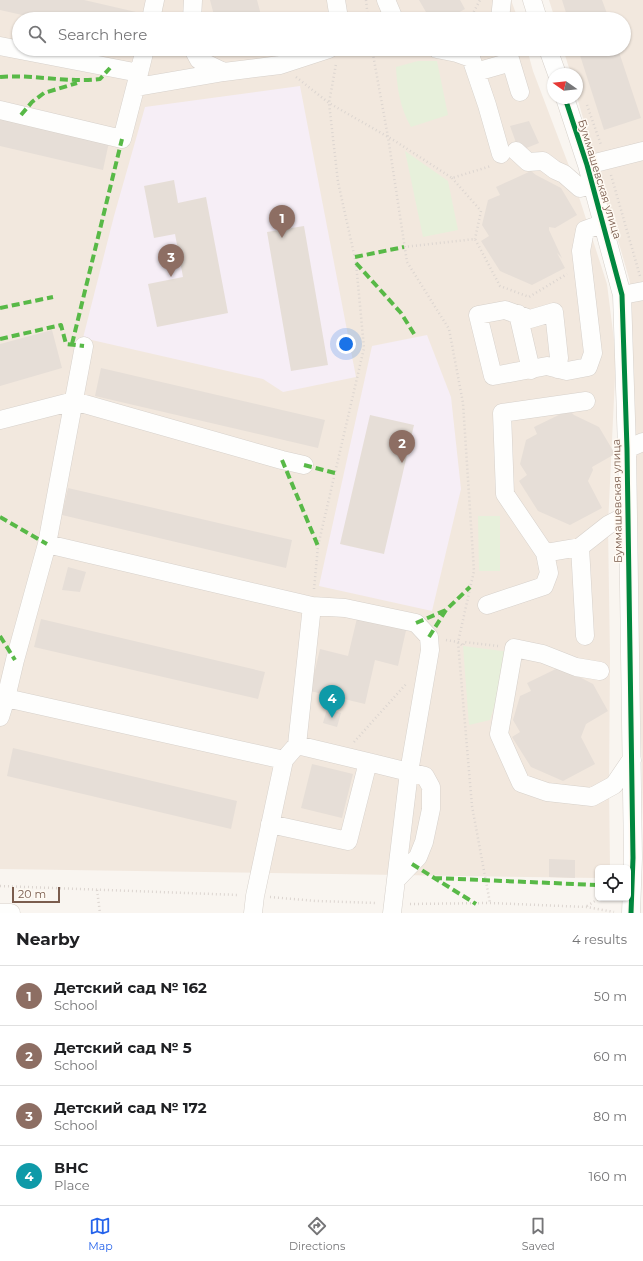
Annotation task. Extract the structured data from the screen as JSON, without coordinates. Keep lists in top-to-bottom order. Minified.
{"streets":{"street":["Буммашевская улица"]},"scale_bar":"20 m","north":"left","page":{"search":"Search here","pins":["1","3","2","4"],"scale":"20 m","heading":["Nearby","4 results"],"list":[{"mark":"1","name":"Детский сад № 162","note":"School","value":"50 m"},{"mark":"2","name":"Детский сад № 5","note":"School","value":"60 m"},{"mark":"3","name":"Детский сад № 172","note":"School","value":"80 m"},{"mark":"4","name":"ВНС","note":"Place","value":"160 m"}],"nav":["Map","Directions","Saved"]}}
